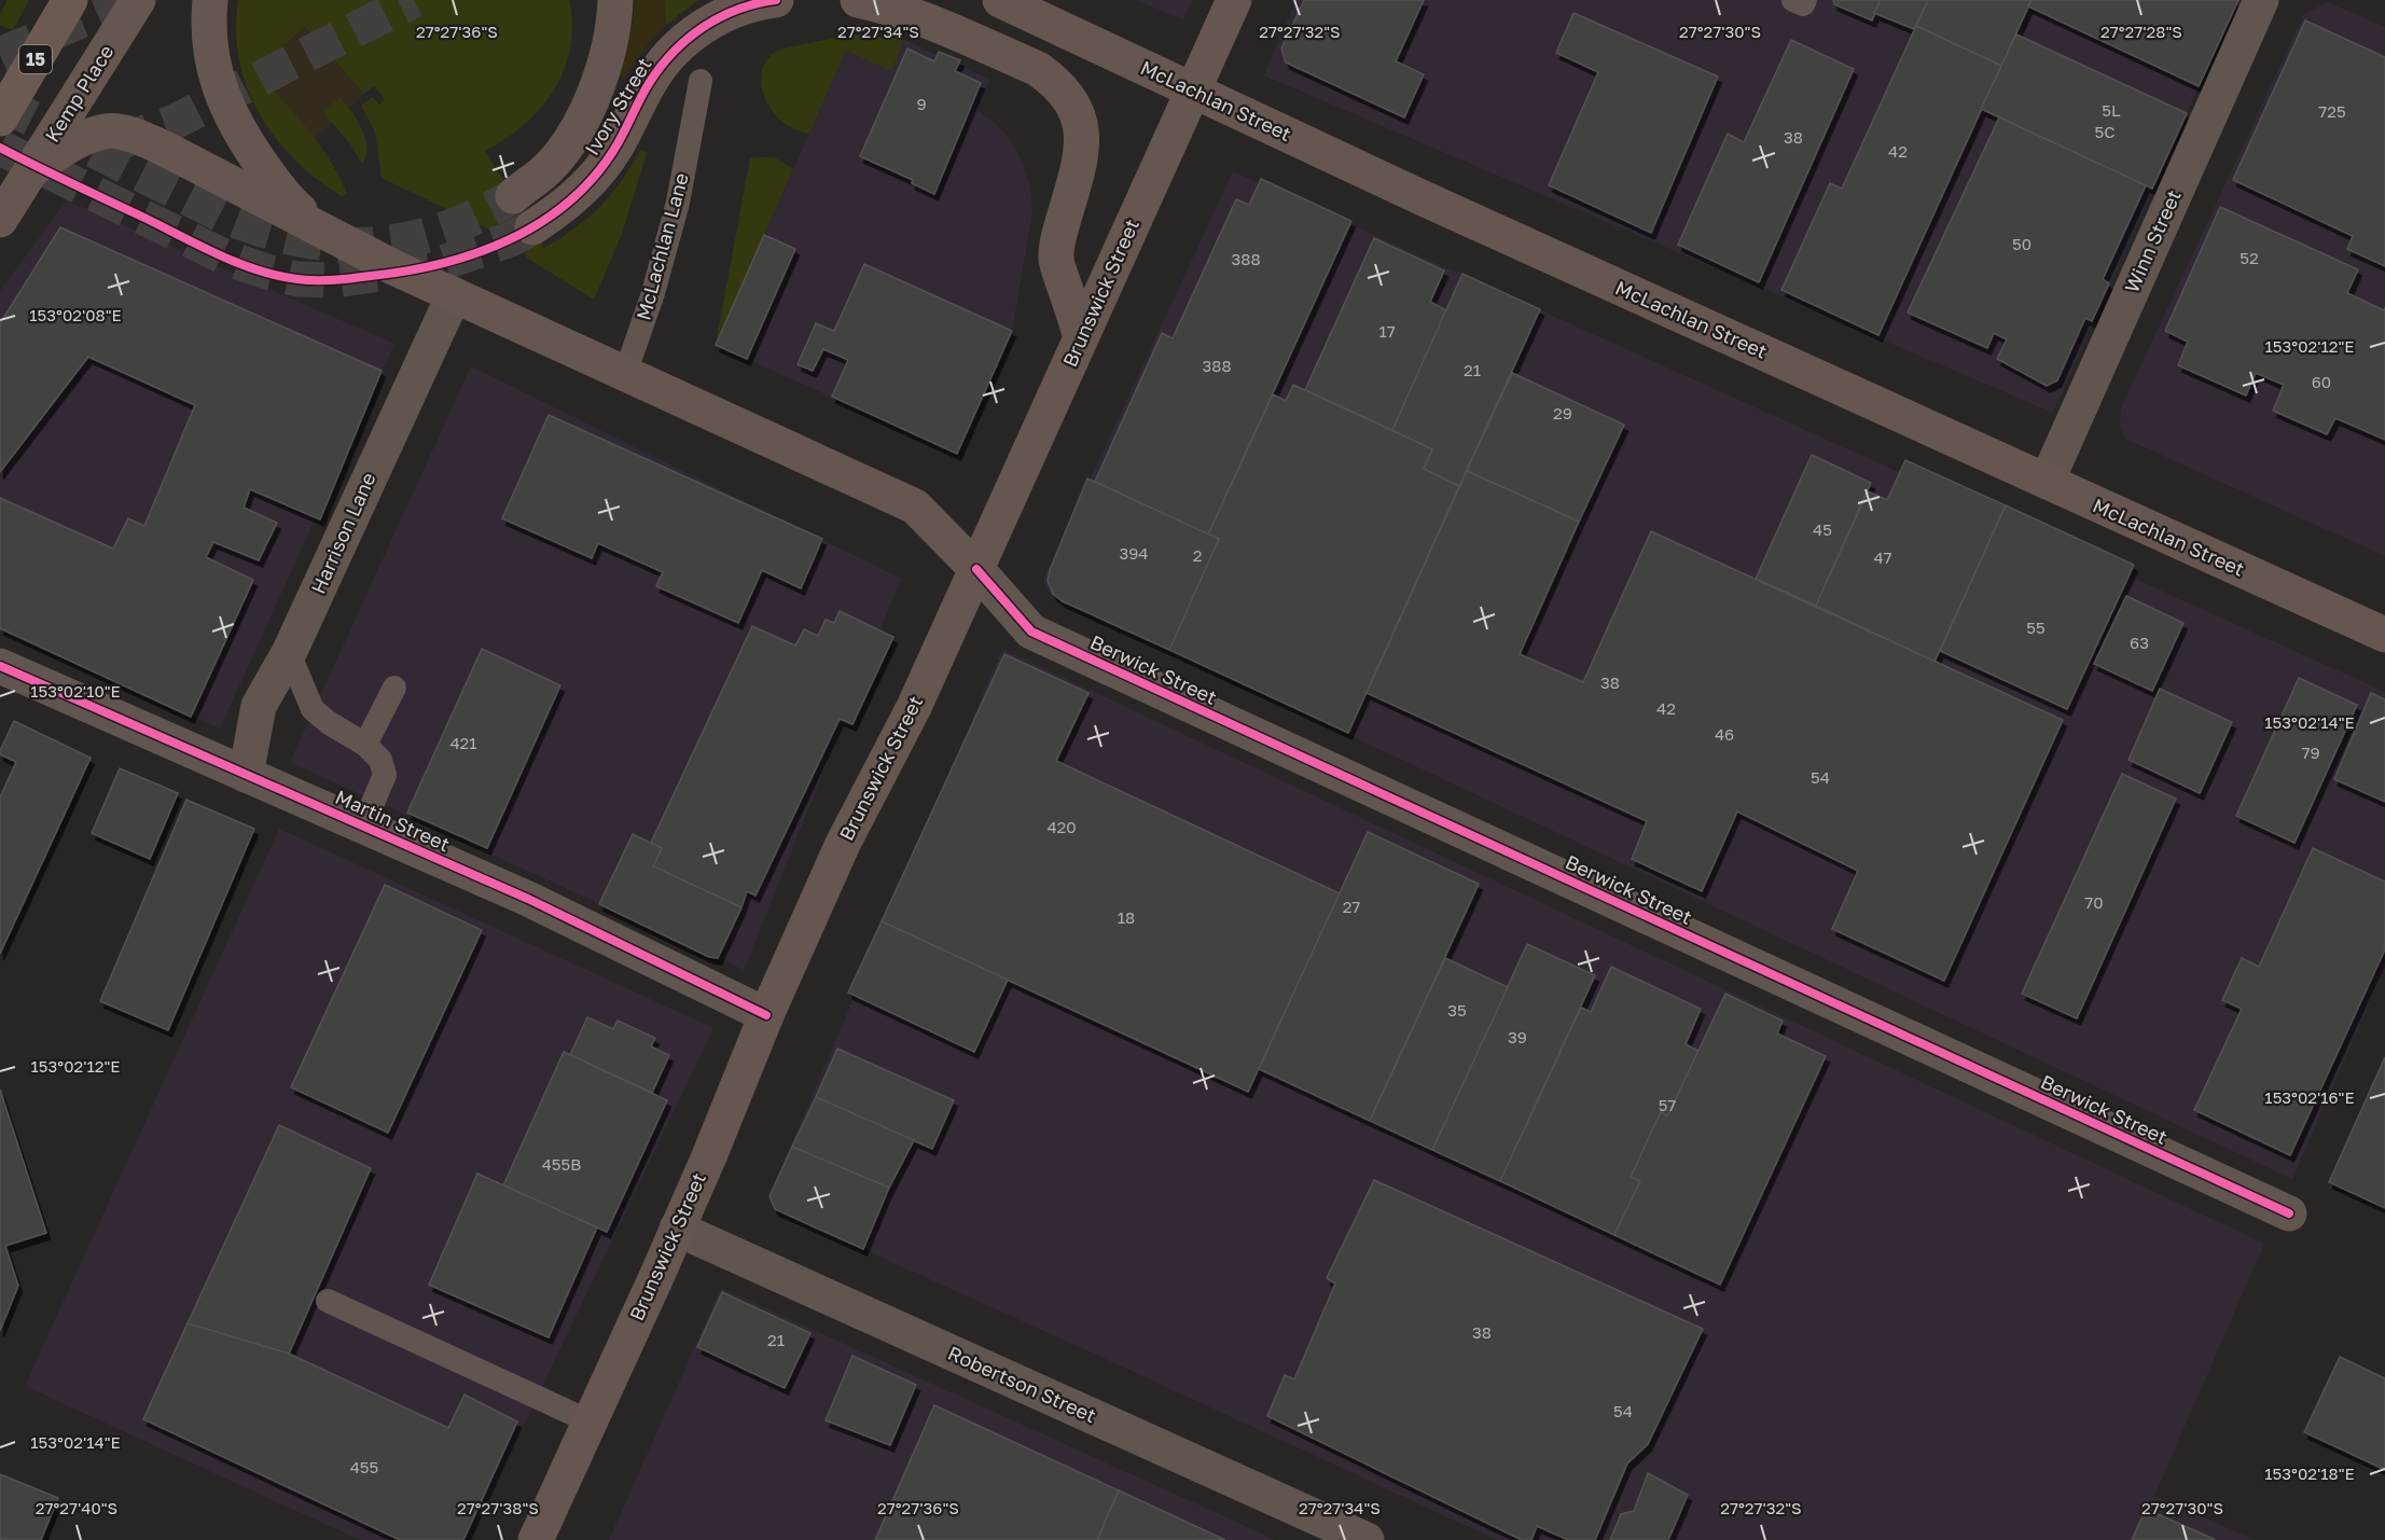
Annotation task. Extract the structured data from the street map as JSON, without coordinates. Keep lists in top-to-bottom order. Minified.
{"streets":{"highway":["15"],"main road":["Kemp Place","McLachlan Street","Ivory Street","Brunswick Street"],"street":["Winn Street","Harrison Lane","Berwick Street","Martin Street","Robertson Street"],"lane":["McLachlan Lane"]},"crossings":[["McLachlan Street","Winn Street"],["McLachlan Street","Brunswick Street"],["Brunswick Street","Berwick Street"],["Brunswick Street","Martin Street"],["Brunswick Street","Robertson Street"],["Harrison Lane","Martin Street"]],"house_numbers":["9","5L","725","5C","38","42","50","52","388","17","388","21","60","29","45","394","2","47","55","63","38","42","46","421","79","54","420","70","27","18","35","39","57","455B","38","21","54","455"],"coordinates":["27°27'36\"S","27°27'34\"S","27°27'32\"S","27°27'30\"S","27°27'28\"S","153°02'08\"E","153°02'12\"E","153°02'10\"E","153°02'14\"E","153°02'16\"E","153°02'18\"E","27°27'40\"S","27°27'38\"S"]}
